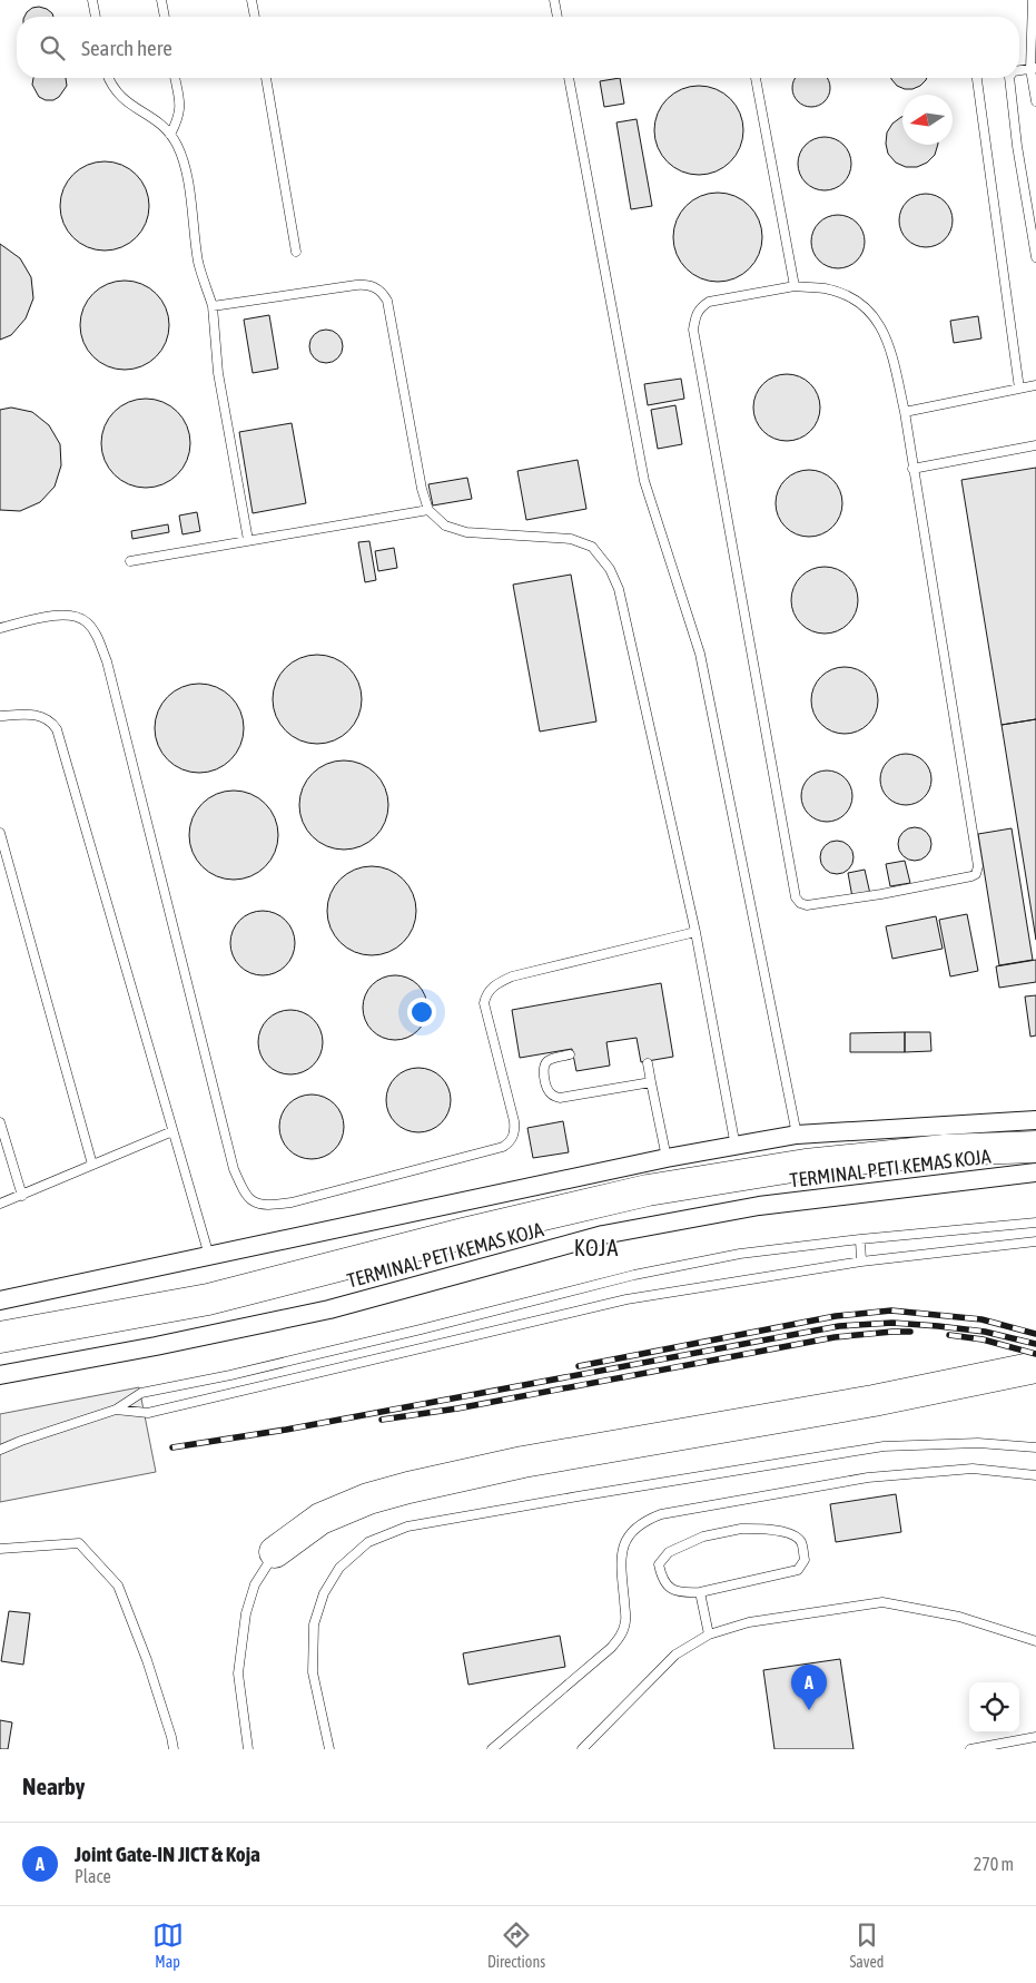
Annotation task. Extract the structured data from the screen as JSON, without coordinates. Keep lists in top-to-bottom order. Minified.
{"streets":{"street":["TERMINAL PETI KEMAS KOJA"]},"districts":["KOJA"],"north":"left","page":{"search":"Search here","pins":"A","heading":"Nearby","list":[{"mark":"A","name":"Joint Gate-IN JICT & Koja","note":"Place","value":"270 m"}],"nav":["Map","Directions","Saved"]}}
